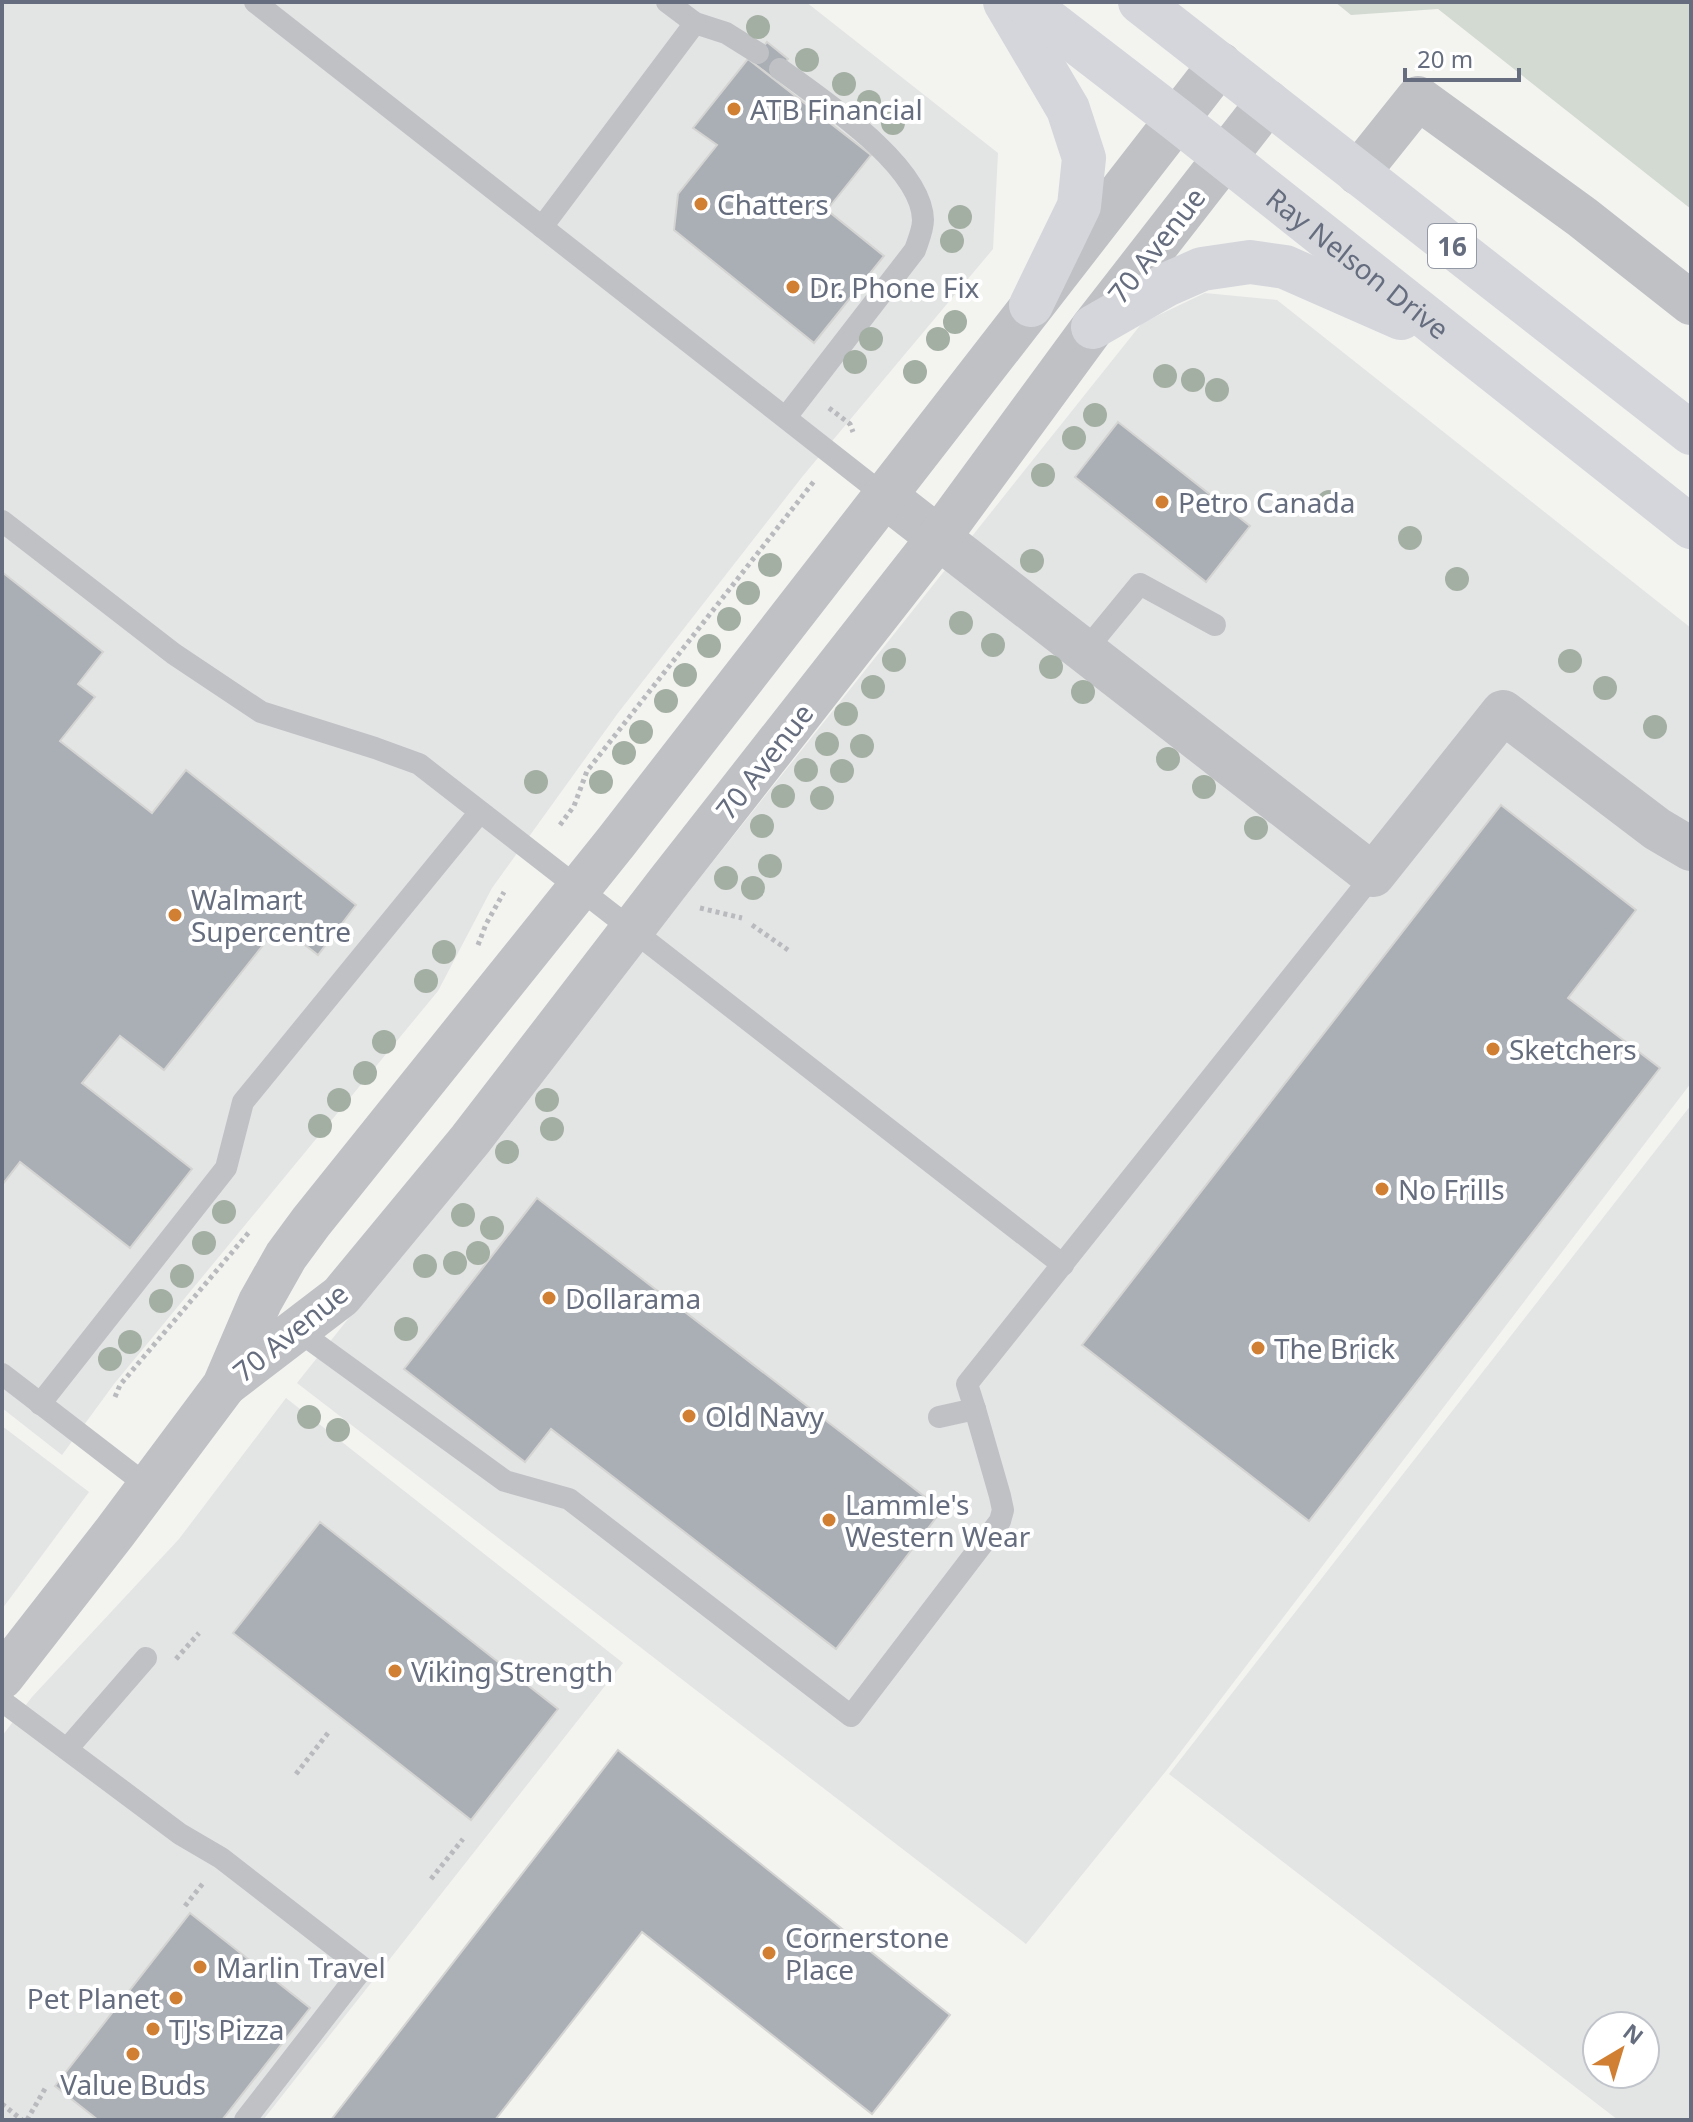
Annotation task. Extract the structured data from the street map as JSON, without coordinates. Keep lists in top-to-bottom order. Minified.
{"streets":{"highway":["16","Ray Nelson Drive"],"street":["70 Avenue"]},"crossings":[["70 Avenue","16"],["70 Avenue","Ray Nelson Drive"]],"places":["ATB Financial","Chatters","Dr. Phone Fix","Petro Canada","Walmart Supercentre","Sketchers","No Frills","Dollarama","The Brick","Old Navy","Lammle's Western Wear","Viking Strength","Cornerstone Place","Marlin Travel","Pet Planet","TJ's Pizza","Value Buds"],"scale_bar":"20 m","north":"top right"}
